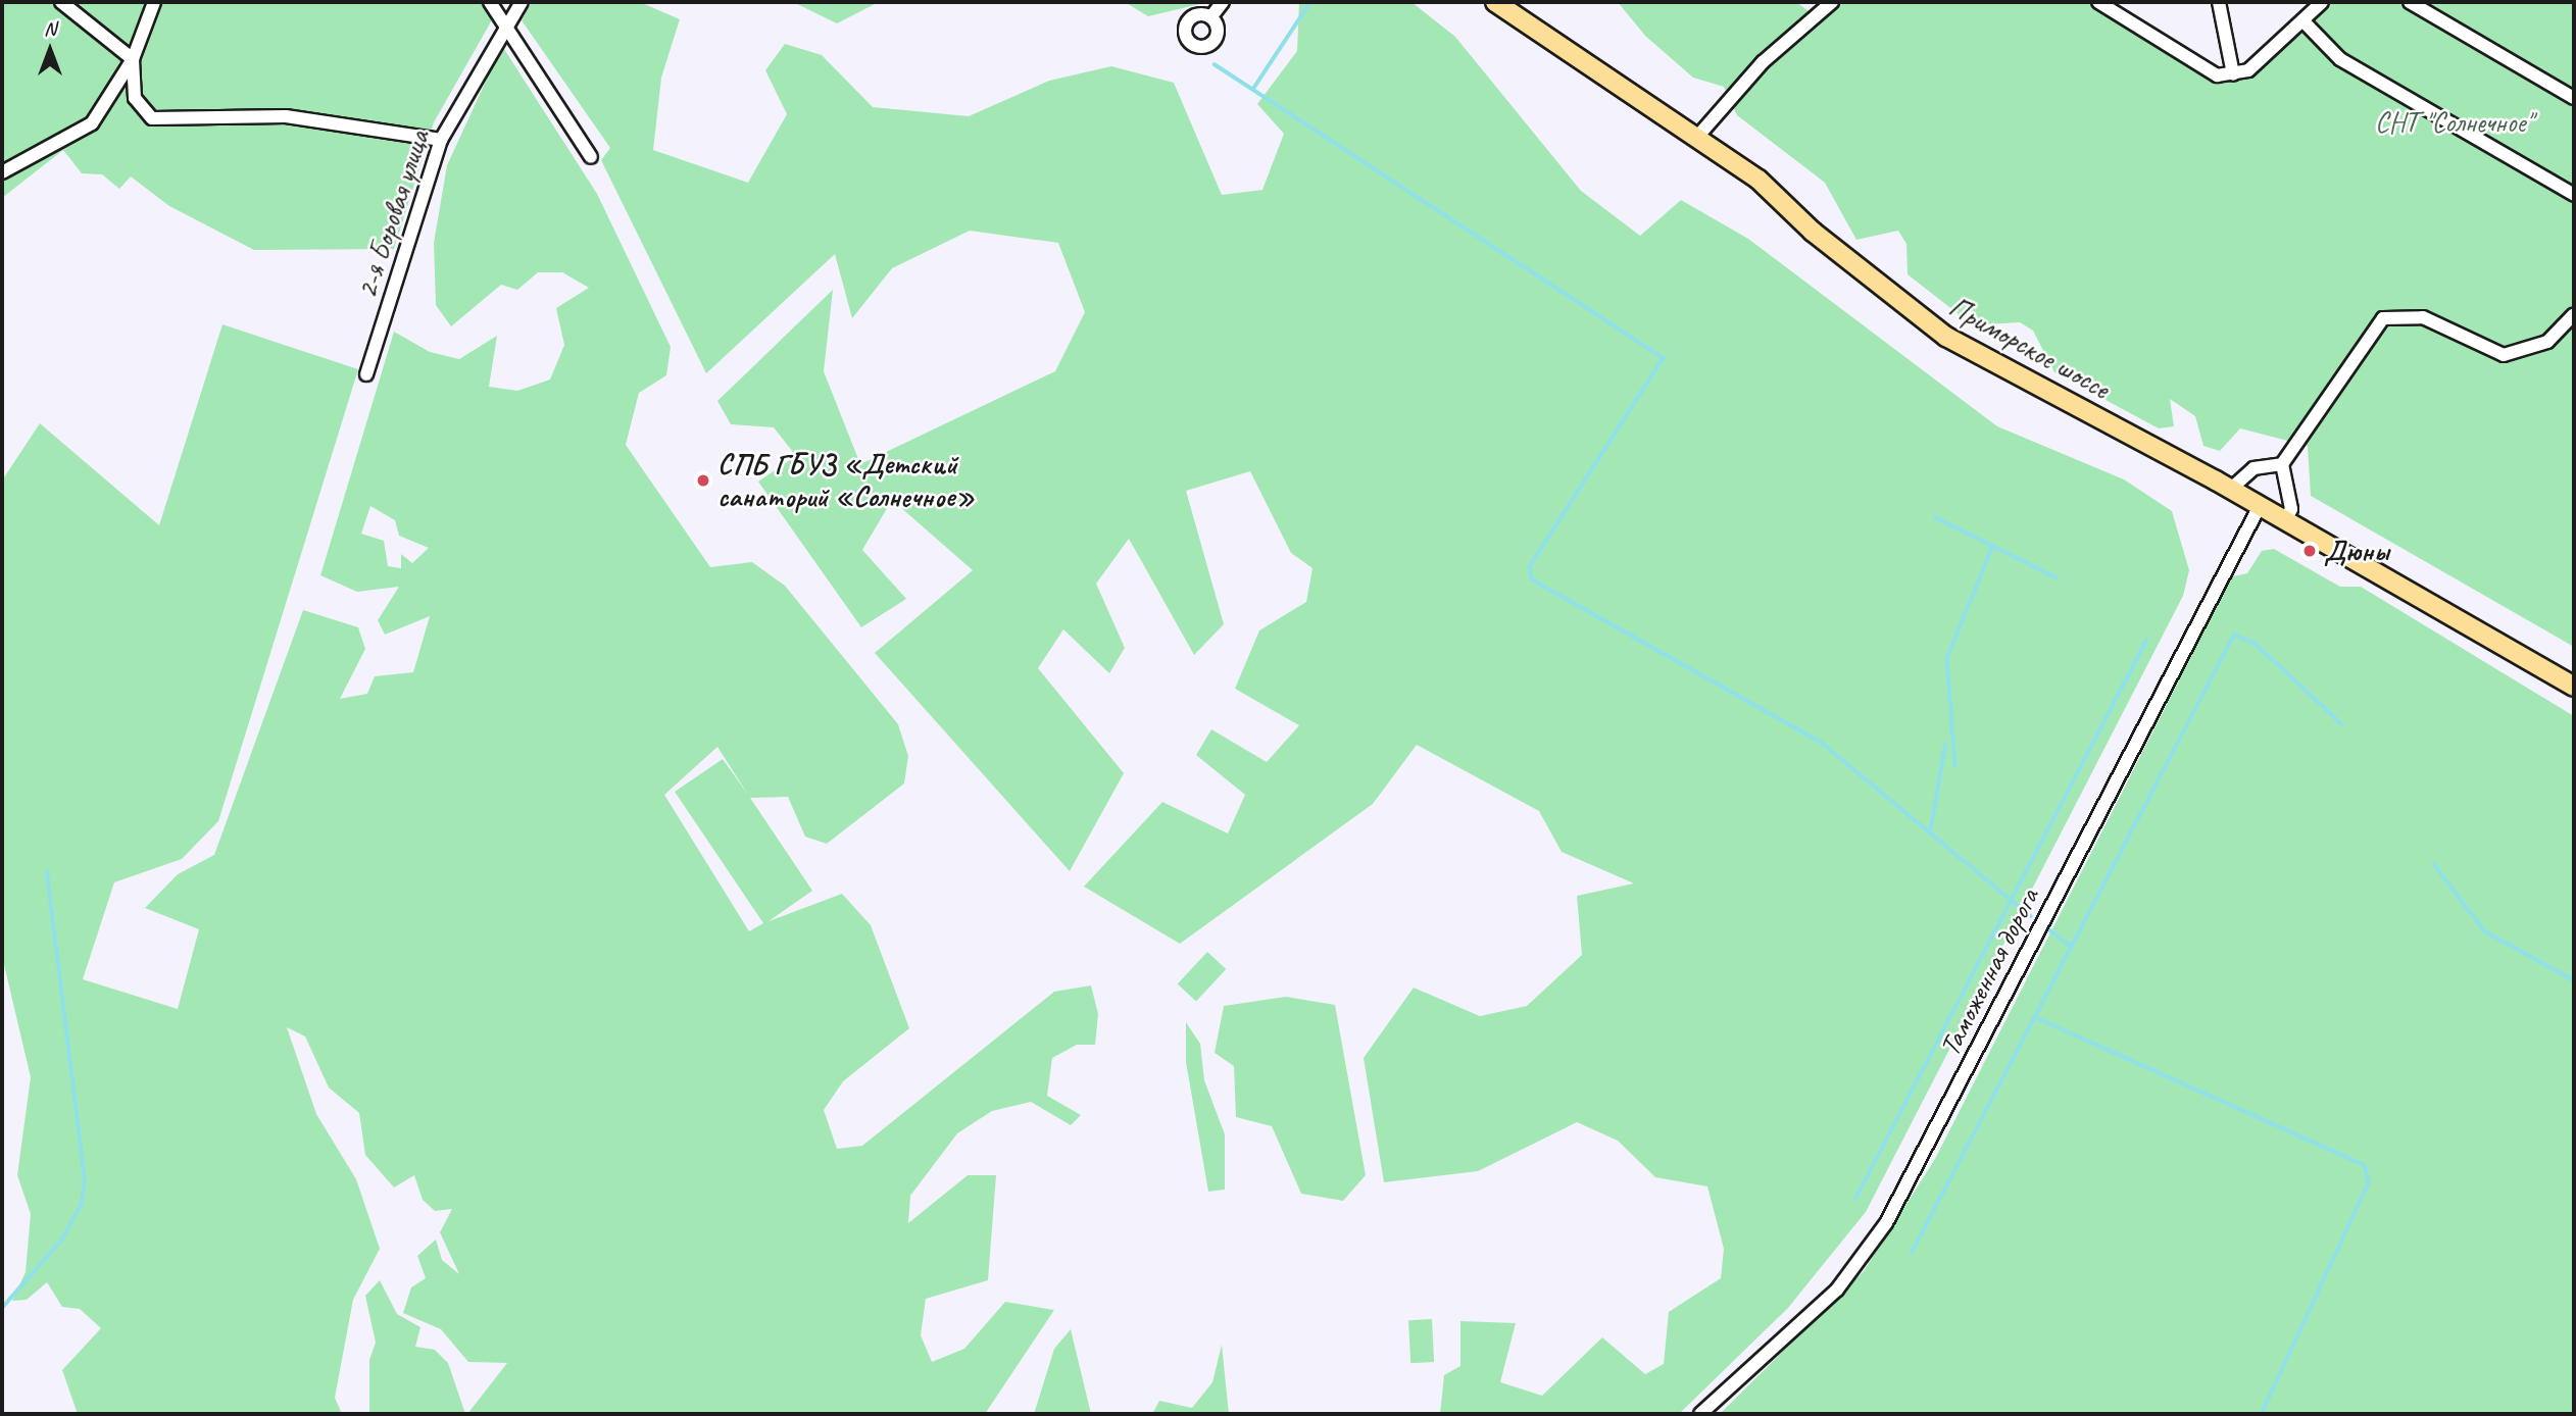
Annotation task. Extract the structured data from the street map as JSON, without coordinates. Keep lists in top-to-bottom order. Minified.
{"streets":{"main road":["Приморское шоссе"],"street":["2-я Боровая улица","Таможенная дорога"]},"crossings":[["Приморское шоссе","Таможенная дорога"]],"parks":["СНТ \"Солнечное\""],"places":["СПБ ГБУЗ «Детский санаторий «Солнечное»","Дюны"],"north":"top"}
